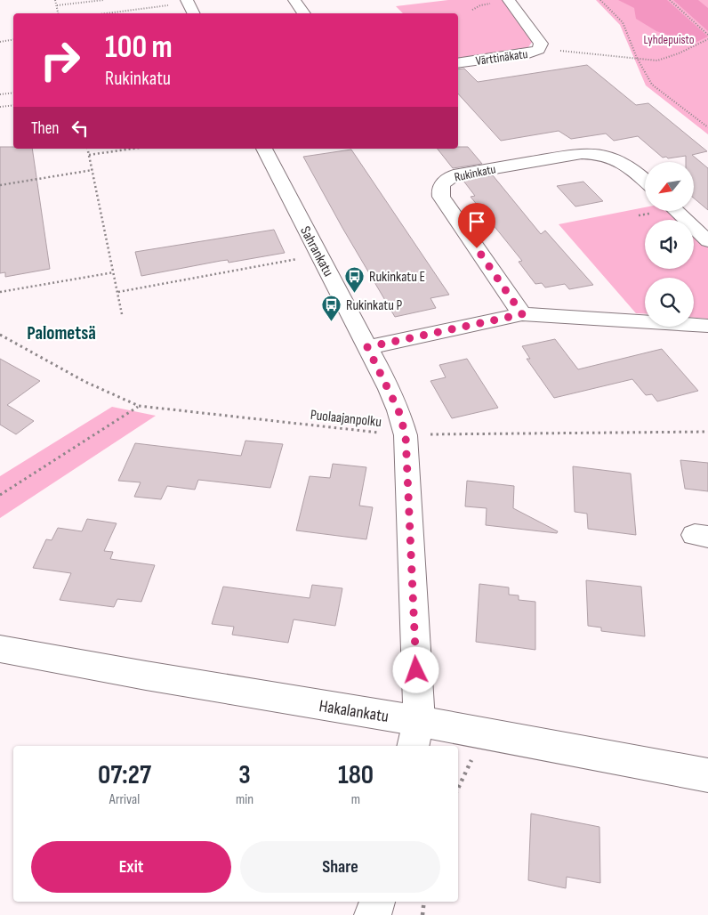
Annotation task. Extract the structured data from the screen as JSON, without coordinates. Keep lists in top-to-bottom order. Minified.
{"streets":{"street":["Värttinäkatu","Rukinkatu","Sahrankatu","Hakalankatu"],"path":["Puolaajanpolku"]},"crossings":[["Sahrankatu","Puolaajanpolku"],["Sahrankatu","Hakalankatu"]],"districts":["Palometsä"],"parks":["Lyhdepuisto"],"places":{"bus stop":["Rukinkatu E","Rukinkatu P"]},"north":"bottom left","page":{"turn":["100 m","Rukinkatu"],"then":"Then","eta":["07:27","Arrival","3","min","180","m"],"buttons":["Exit","Share"]}}
